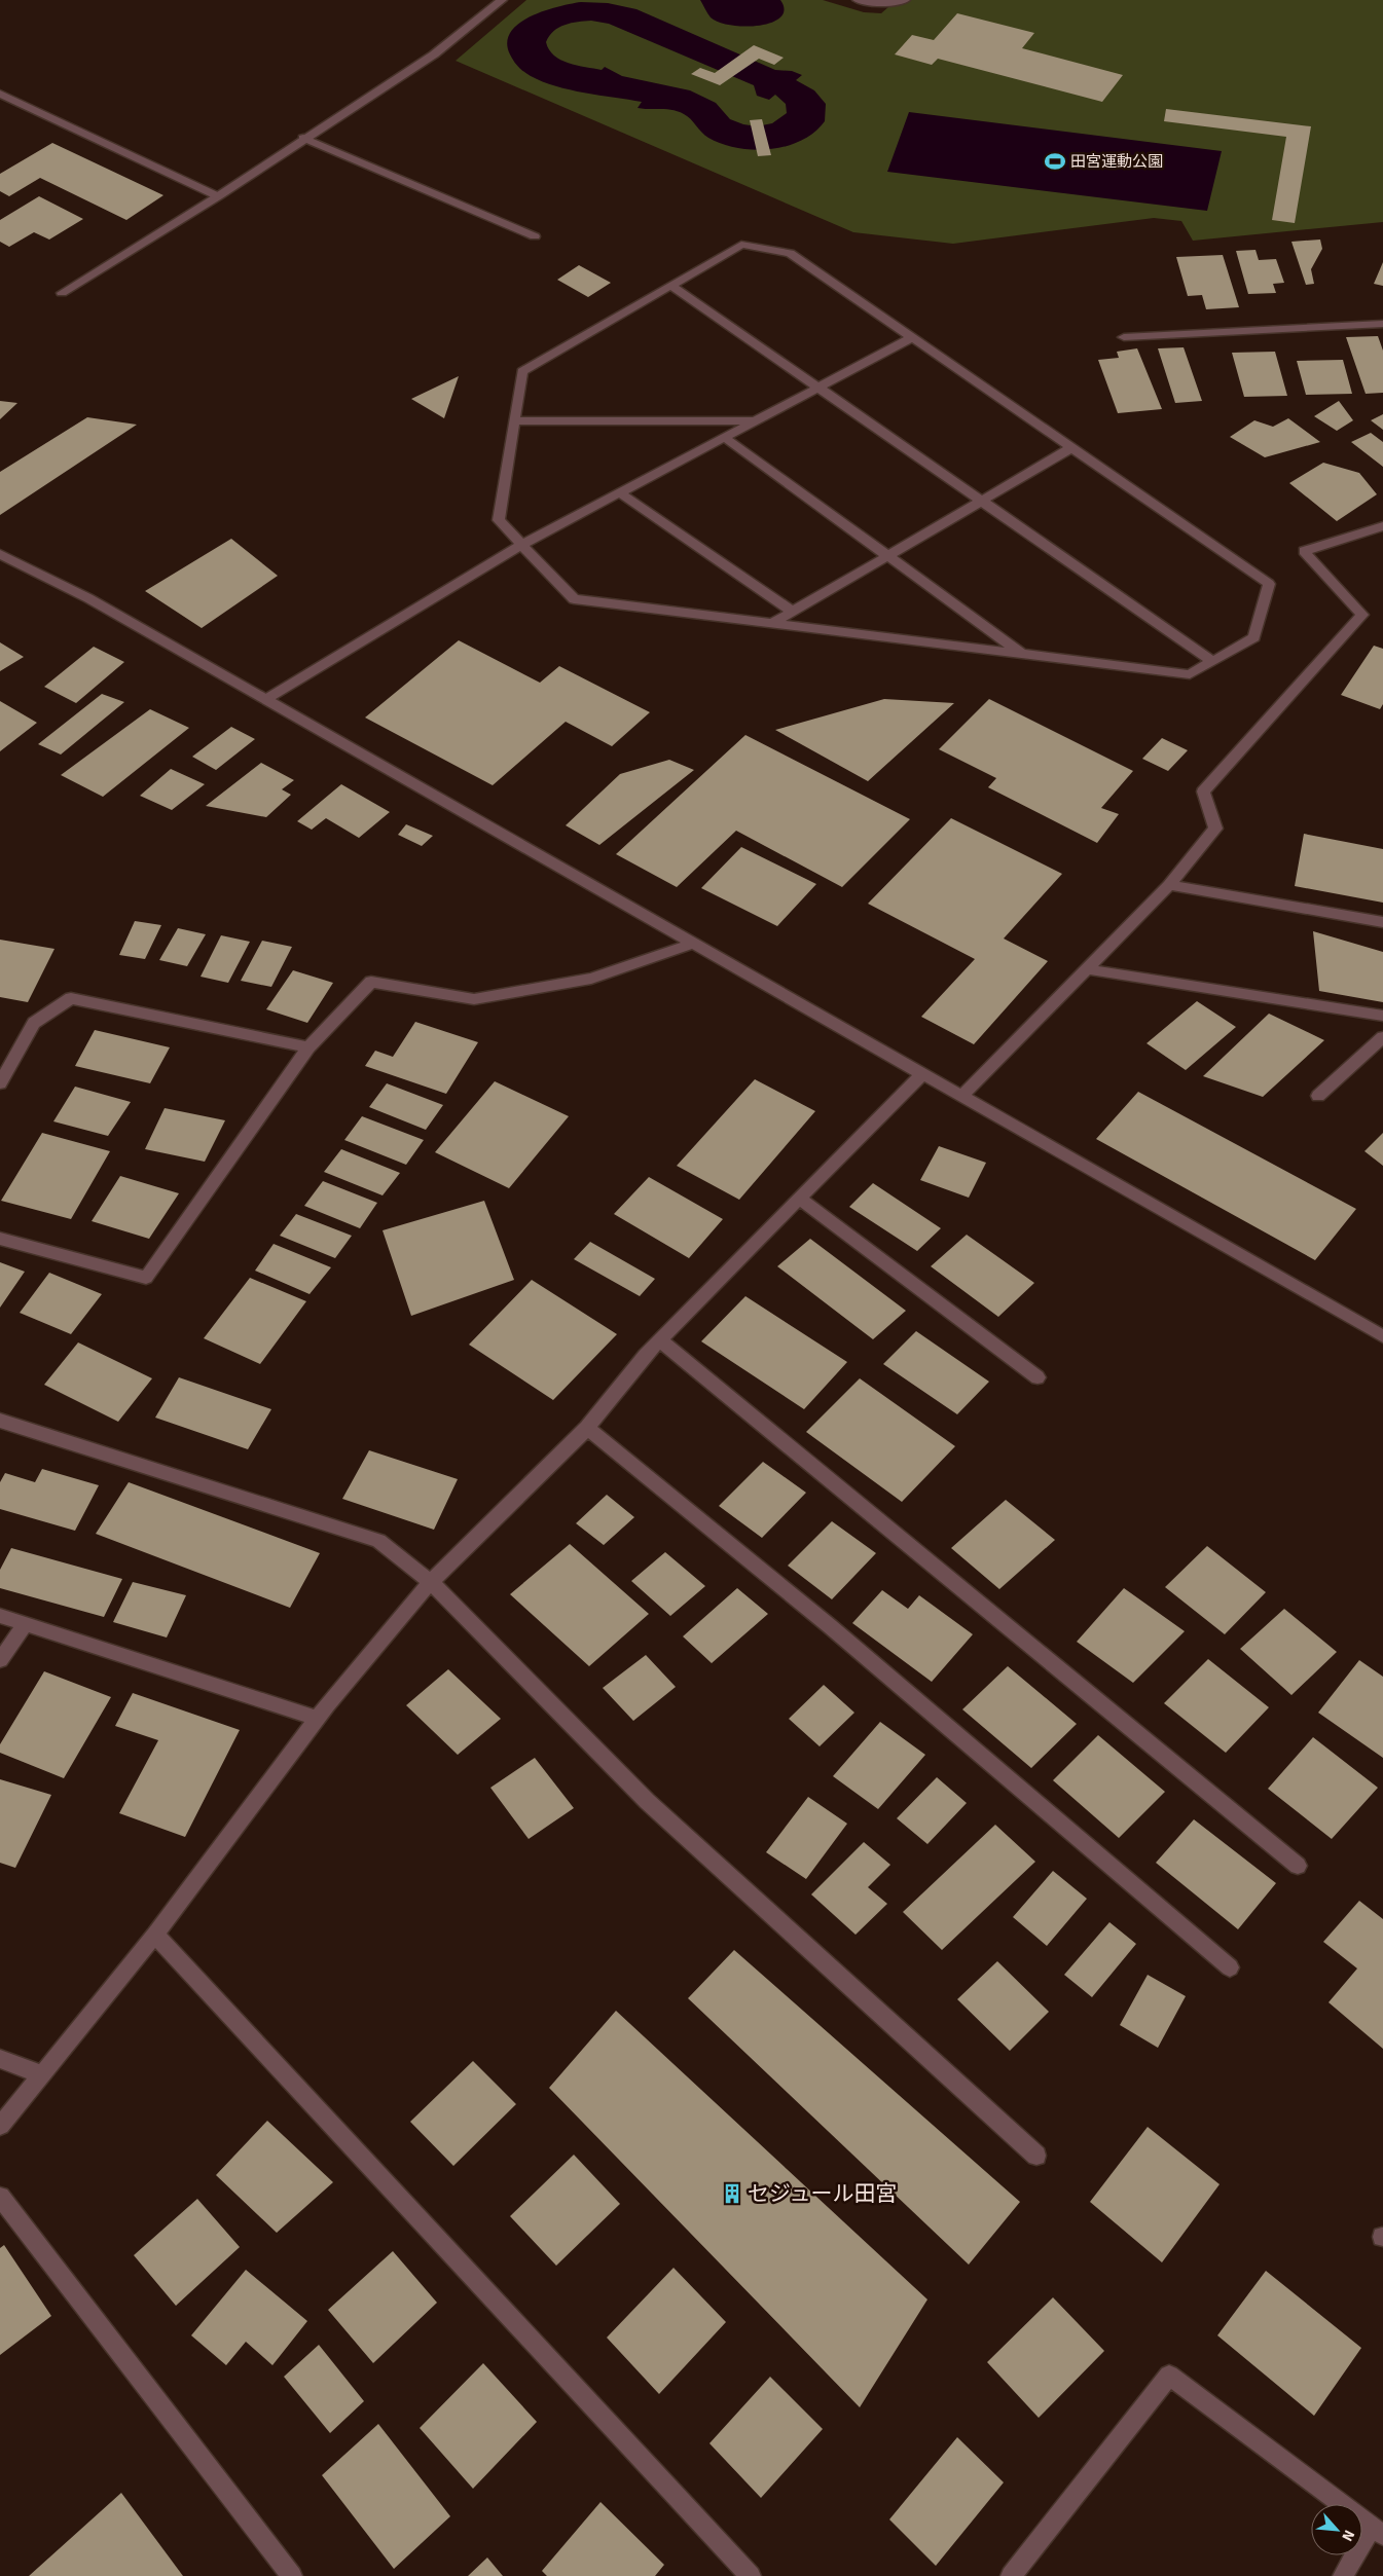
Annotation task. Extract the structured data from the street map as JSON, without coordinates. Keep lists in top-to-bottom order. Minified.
{"places":{"sports":["田宮運動公園"],"building":["セジュール田宮"]},"north":"bottom right"}
